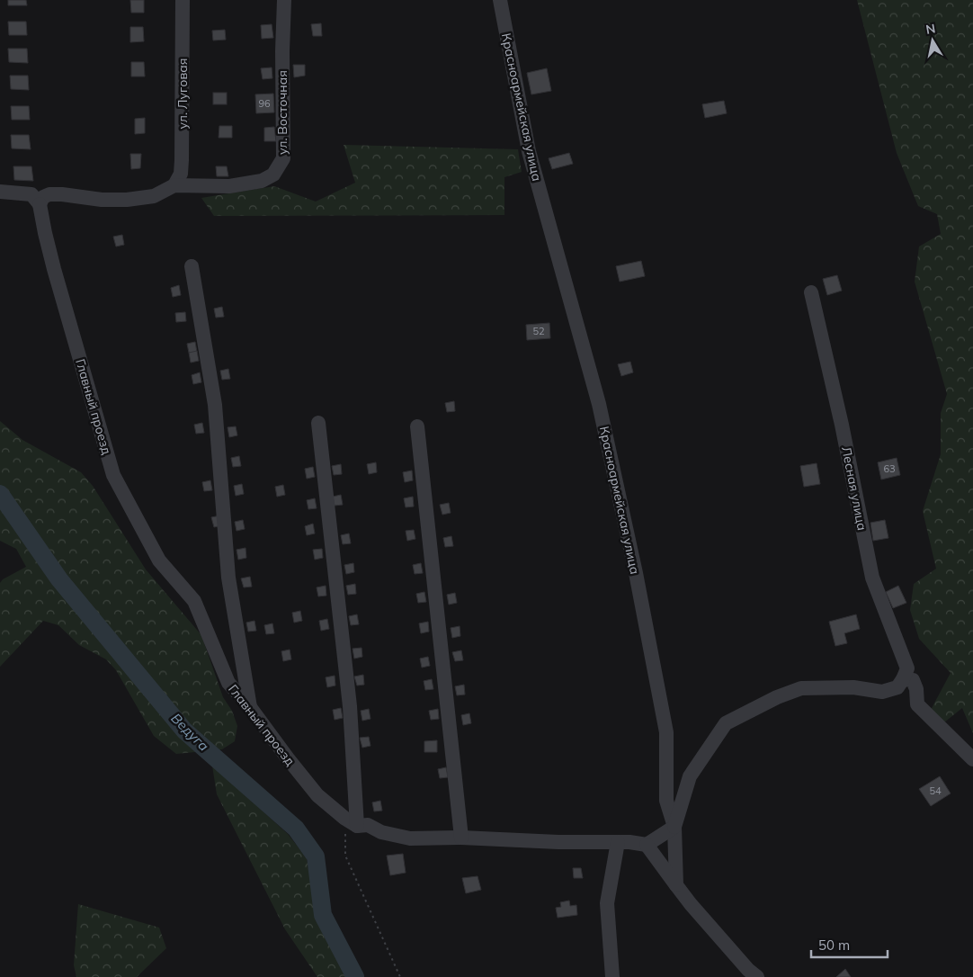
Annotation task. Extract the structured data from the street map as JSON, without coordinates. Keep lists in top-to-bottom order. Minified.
{"streets":{"street":["ул. Луговая","Красноармейская улица","ул. Восточная","Главный проезд","Лесная улица"]},"crossings":[["ул. Луговая","ул. Восточная"]],"water":["Ведуга"],"house_numbers":["96","52","63","54"],"scale_bar":"50 m","north":"top"}
